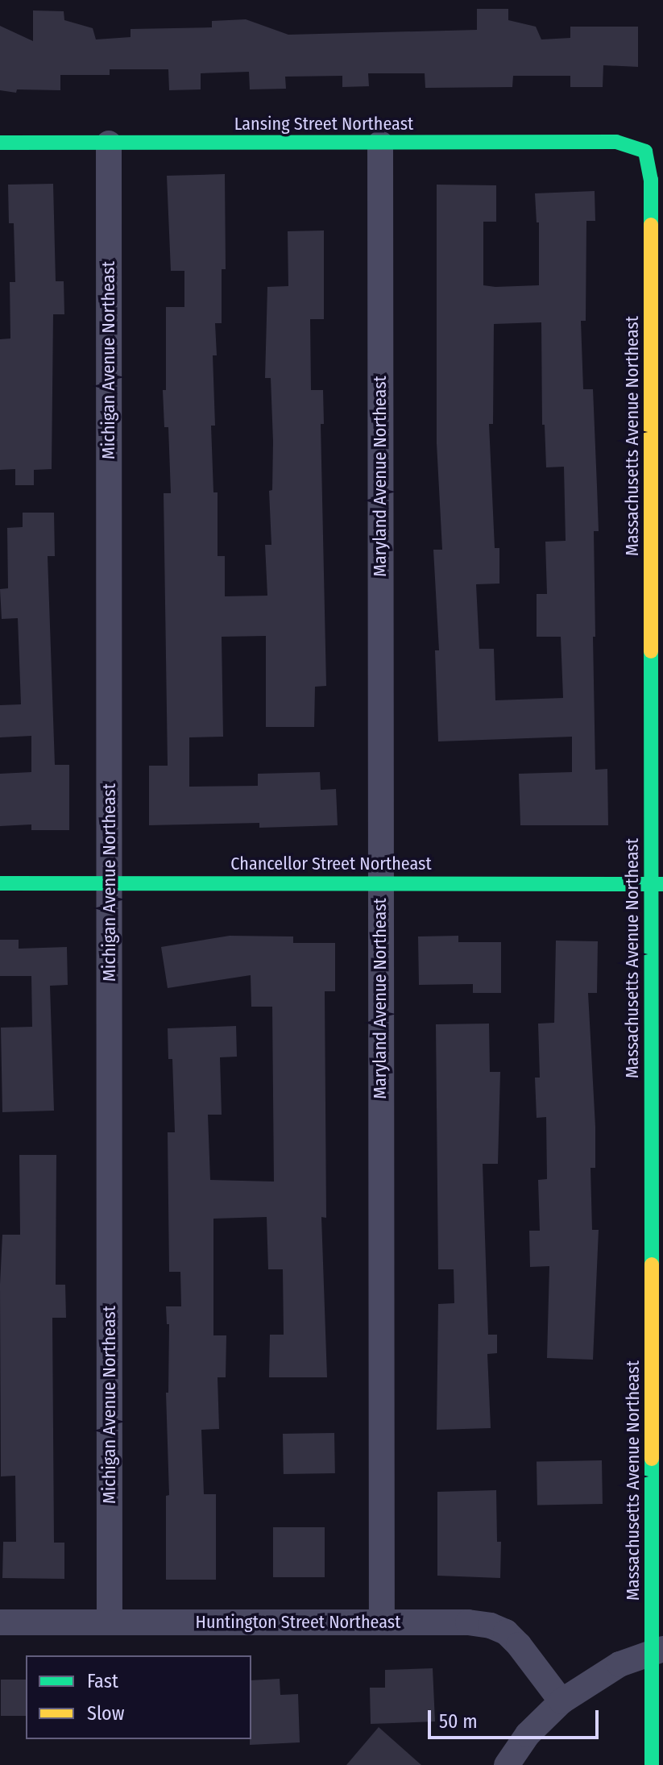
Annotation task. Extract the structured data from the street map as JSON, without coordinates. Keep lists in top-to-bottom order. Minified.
{"streets":{"street":["Lansing Street Northeast","Michigan Avenue Northeast","Massachusetts Avenue Northeast","Maryland Avenue Northeast","Chancellor Street Northeast","Huntington Street Northeast"]},"crossings":[["Lansing Street Northeast","Michigan Avenue Northeast"],["Lansing Street Northeast","Massachusetts Avenue Northeast"],["Lansing Street Northeast","Maryland Avenue Northeast"],["Michigan Avenue Northeast","Chancellor Street Northeast"],["Michigan Avenue Northeast","Huntington Street Northeast"],["Massachusetts Avenue Northeast","Chancellor Street Northeast"],["Maryland Avenue Northeast","Chancellor Street Northeast"],["Maryland Avenue Northeast","Huntington Street Northeast"]],"legend":["Fast","Slow"],"scale_bar":"50 m"}
